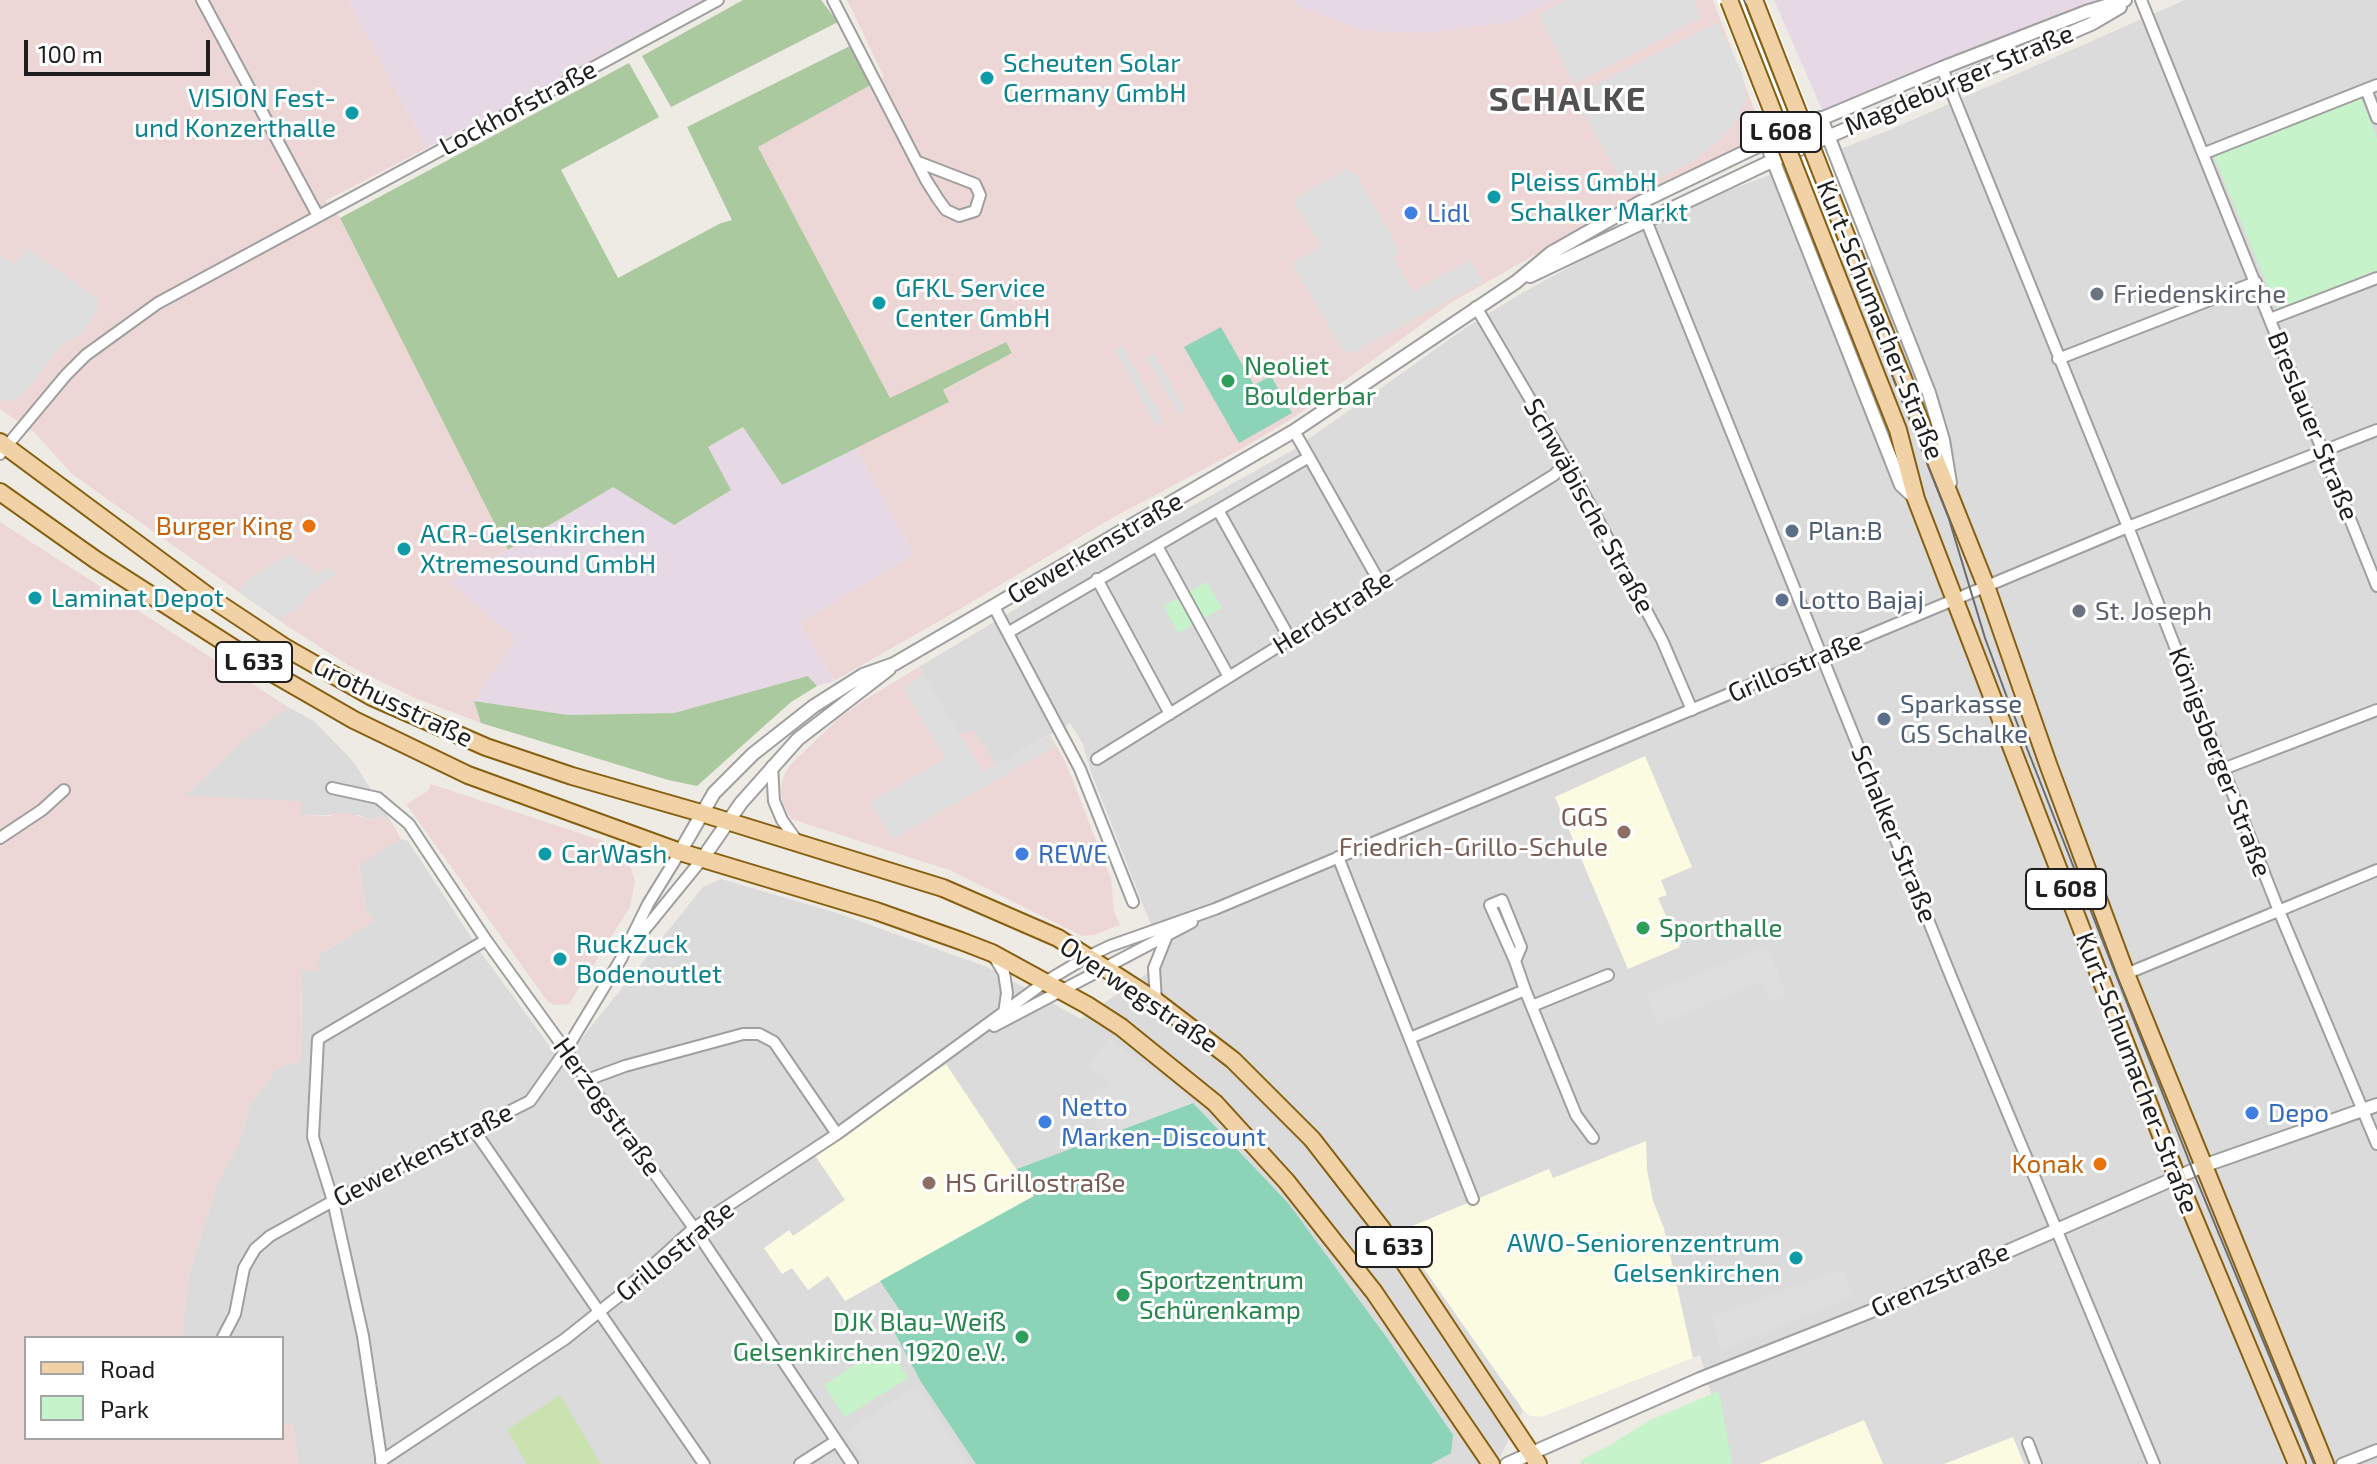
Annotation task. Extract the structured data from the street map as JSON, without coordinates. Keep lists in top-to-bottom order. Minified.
{"streets":{"main road":["L 608","Kurt-Schumacher-Straße","L 633","Grothusstraße","Overwegstraße"],"street":["Magdeburger Straße","Lockhofstraße","Breslauer Straße","Schwäbische Straße","Gewerkenstraße","Herdstraße","Grillostraße","Königsberger Straße","Schalker Straße","Herzogstraße","Grenzstraße"]},"crossings":[["Magdeburger Straße","Kurt-Schumacher-Straße"],["Magdeburger Straße","Gewerkenstraße"],["Magdeburger Straße","Königsberger Straße"],["Lockhofstraße","Grothusstraße"],["Kurt-Schumacher-Straße","Gewerkenstraße"],["Kurt-Schumacher-Straße","Grillostraße"],["Kurt-Schumacher-Straße","Grenzstraße"],["Breslauer Straße","Grillostraße"],["Schwäbische Straße","Gewerkenstraße"],["Schwäbische Straße","Herdstraße"],["Schwäbische Straße","Grillostraße"],["Gewerkenstraße","Grothusstraße"],["Gewerkenstraße","Schalker Straße"],["Gewerkenstraße","Overwegstraße"],["Gewerkenstraße","Herzogstraße"],["Grillostraße","Königsberger Straße"],["Grillostraße","Schalker Straße"],["Grillostraße","Overwegstraße"],["Grillostraße","Herzogstraße"],["Grothusstraße","Overwegstraße"],["Königsberger Straße","Grenzstraße"],["Schalker Straße","Grenzstraße"],["Overwegstraße","Grenzstraße"]],"districts":["SCHALKE"],"places":["Scheuten Solar Germany GmbH","VISION Fest- und Konzerthalle","Pleiss GmbH Schalker Markt","Lidl","Friedenskirche","GFKL Service Center GmbH","Neoliet Boulderbar","Burger King","Plan:B","ACR-Gelsenkirchen Xtremesound GmbH","Laminat Depot","Lotto Bajaj","St. Joseph","Sparkasse GS Schalke","GGS Friedrich-Grillo-Schule","CarWash","REWE","Sporthalle","RuckZuck Bodenoutlet","Depo","Netto Marken-Discount","Konak","HS Grillostraße","AWO-Seniorenzentrum Gelsenkirchen","Sportzentrum Schürenkamp","DJK Blau-Weiß Gelsenkirchen 1920 e.V."],"legend":["Road","Park"],"scale_bar":"100 m"}
